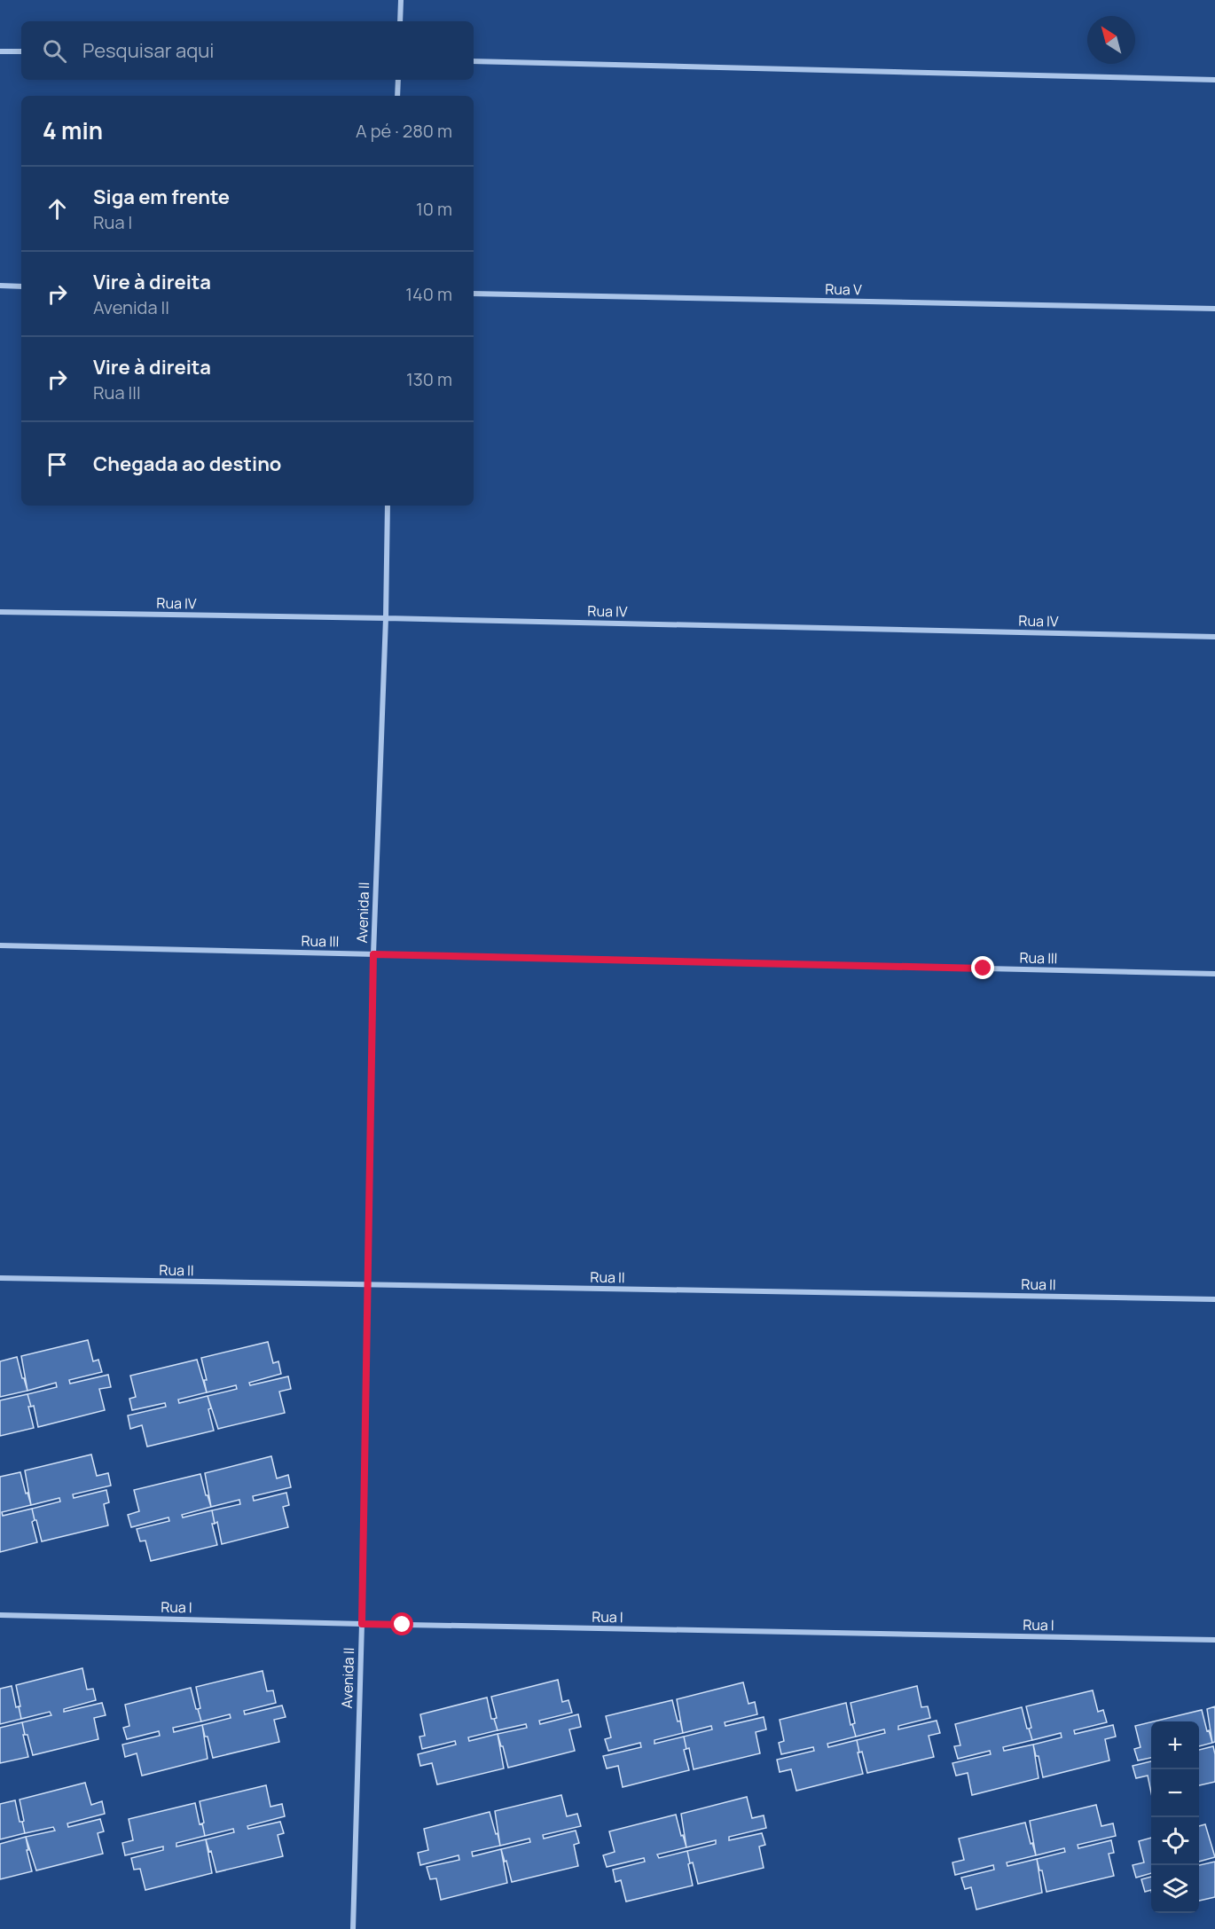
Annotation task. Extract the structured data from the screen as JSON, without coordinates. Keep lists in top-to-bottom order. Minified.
{"streets":{"street":["Rua V","Rua IV","Avenida II","Rua III","Rua II","Rua I"]},"crossings":[["Rua IV","Avenida II"],["Avenida II","Rua III"],["Avenida II","Rua II"],["Avenida II","Rua I"]],"north":"top left","page":{"search":"Pesquisar aqui","heading":["4 min","A pé · 280 m"],"list":[["Siga em frente","Rua I","10 m"],["Vire à direita","Avenida II","140 m"],["Vire à direita","Rua III","130 m"],"Chegada ao destino"],"map_buttons":["+","−"]}}
